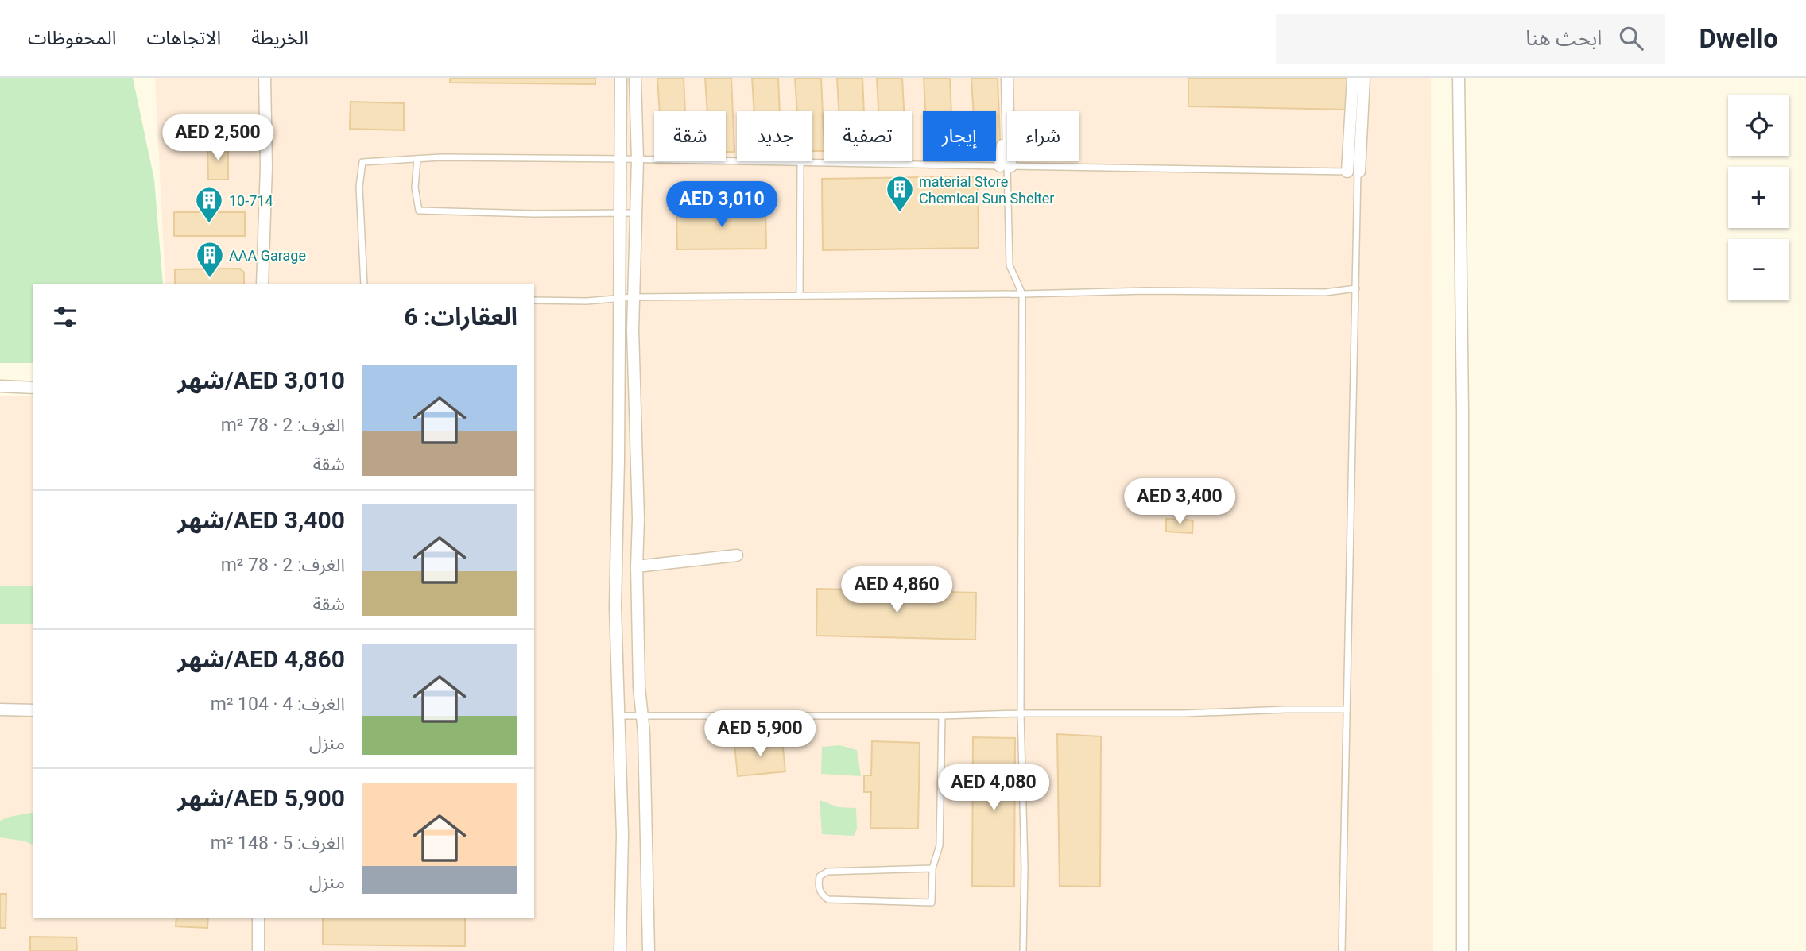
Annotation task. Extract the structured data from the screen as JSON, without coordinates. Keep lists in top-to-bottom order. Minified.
{"places":{"building":["material Store Chemical Sun Shelter","10-714","AAA Garage"]},"page":{"header":"Dwello","search":"ابحث هنا","nav":["الخريطة","الاتجاهات","المحفوظات"],"map_buttons":["+","−"],"chip":["شراء","إيجار","تصفية","جديد","شقة"],"price":["AED 2,500","AED 3,010","AED 3,400","AED 4,860","AED 5,900","AED 4,080"],"heading":"العقارات: 6","list":[{"name":"AED 3,010/شهر","note":"الغرف: 2 · 78 m² · شقة"},{"name":"AED 3,400/شهر","note":"الغرف: 2 · 78 m² · شقة"},{"name":"AED 4,860/شهر","note":"الغرف: 4 · 104 m² · منزل"},{"name":"AED 5,900/شهر","note":"الغرف: 5 · 148 m² · منزل"}]}}
